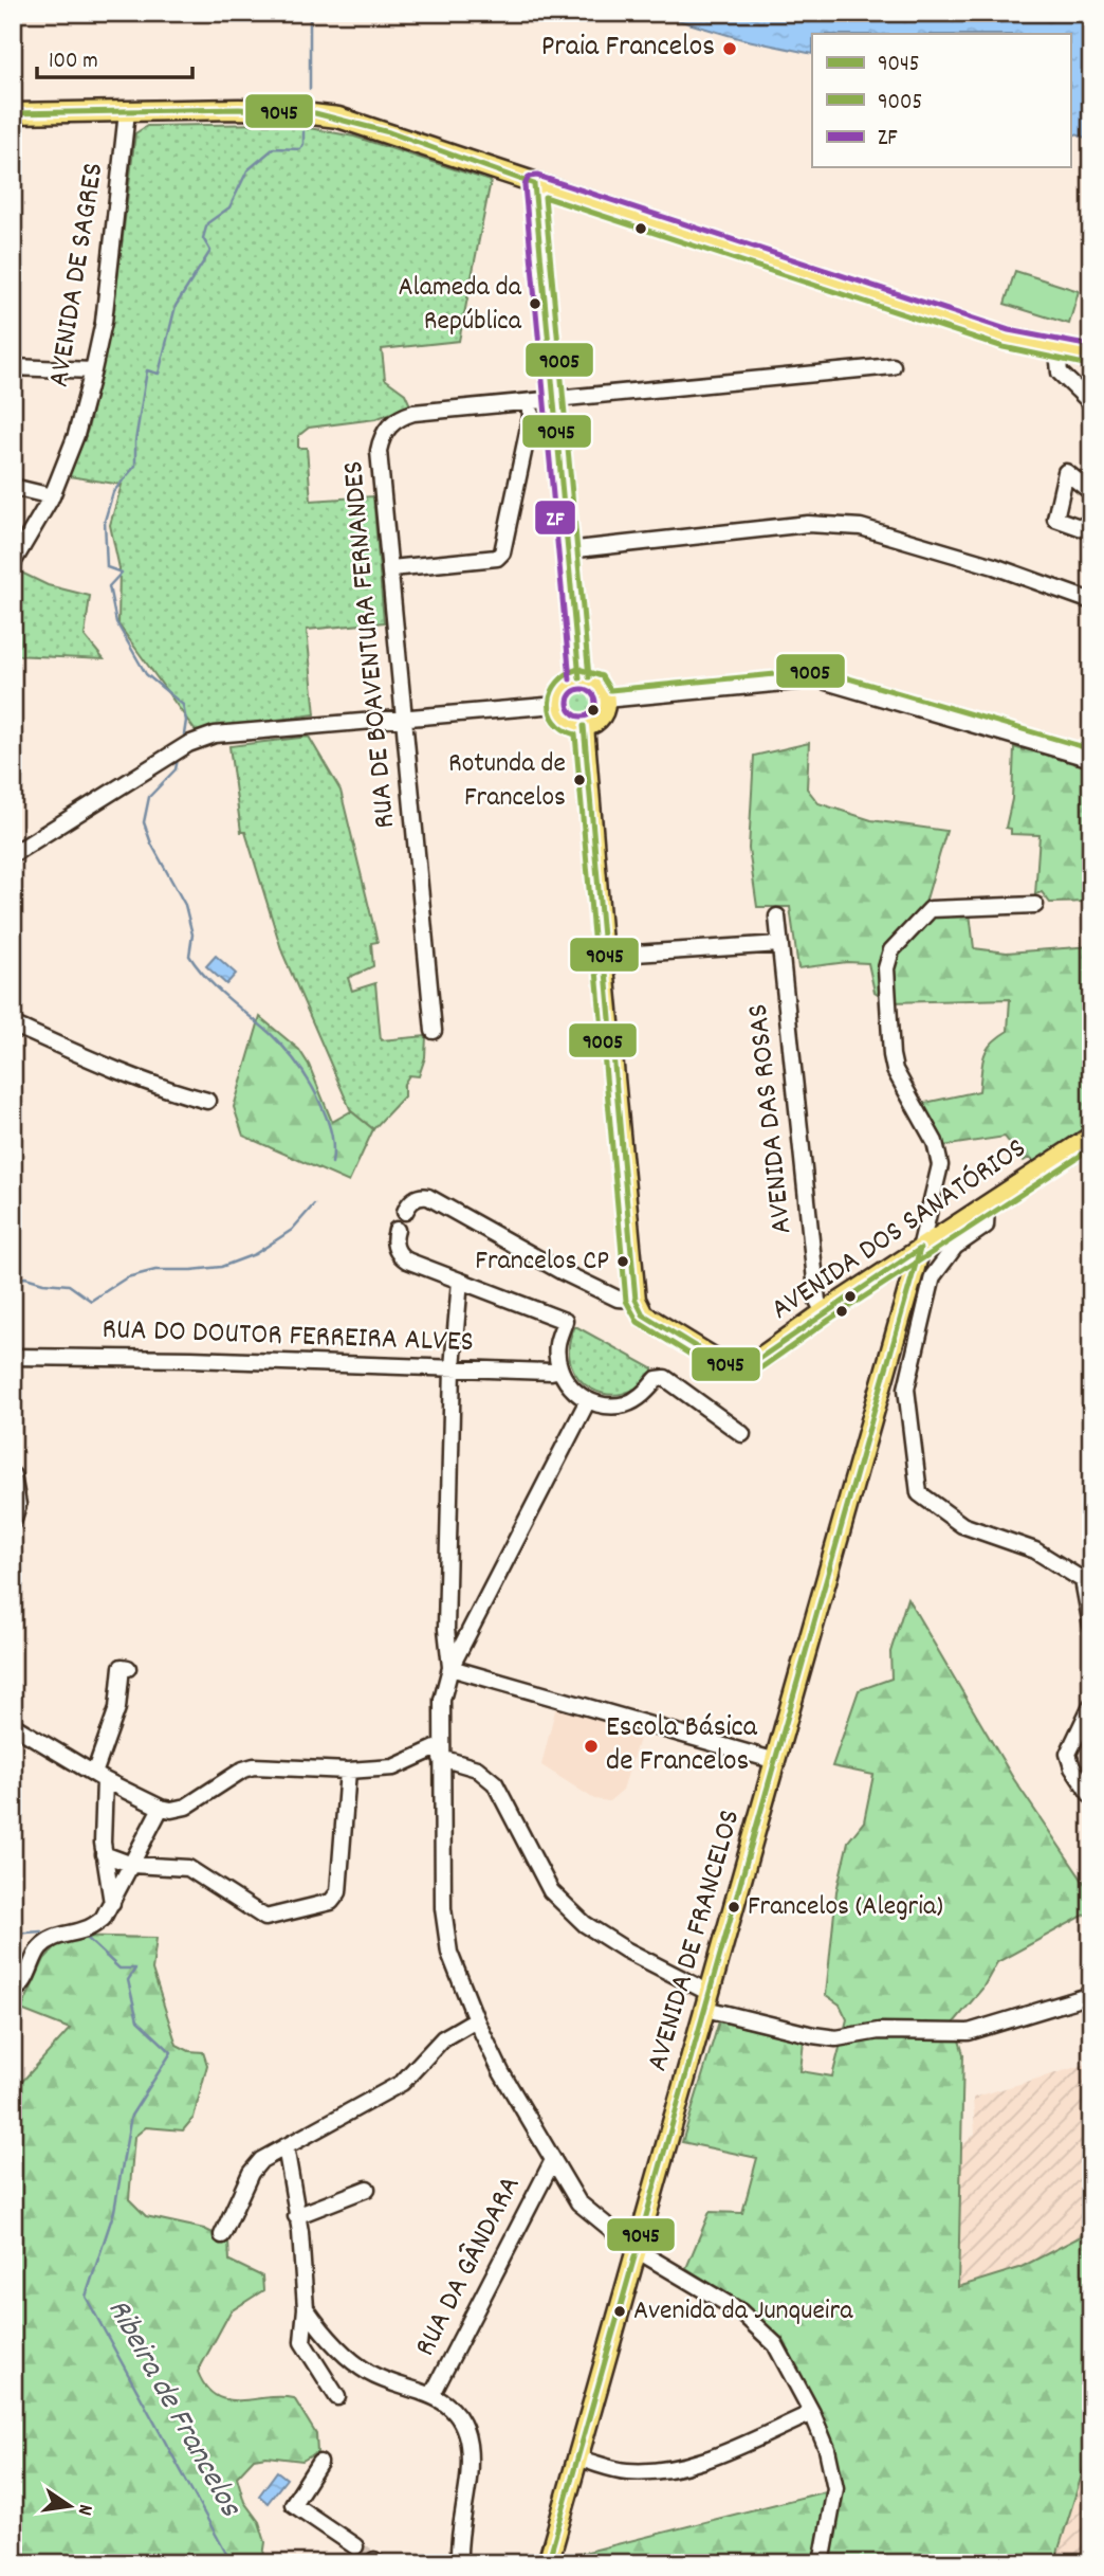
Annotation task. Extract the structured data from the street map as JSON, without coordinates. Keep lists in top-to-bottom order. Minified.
{"streets":{"main road":["AVENIDA DOS SANATÓRIOS","AVENIDA DE FRANCELOS"],"street":["AVENIDA DE SAGRES","RUA DE BOAVENTURA FERNANDES","AVENIDA DAS ROSAS","RUA DO DOUTOR FERREIRA ALVES","RUA DA GÂNDARA"]},"crossings":[["AVENIDA DAS ROSAS","AVENIDA DOS SANATÓRIOS"],["AVENIDA DOS SANATÓRIOS","AVENIDA DE FRANCELOS"]],"water":["Ribeira de Francelos"],"places":["Praia Francelos","Alameda da República","Rotunda de Francelos","Francelos CP","Escola Básica de Francelos","Francelos (Alegria)","Avenida da Junqueira"],"lines":["transit line 9045","transit line ZF","transit line 9005"],"legend":["9045","9005","ZF"],"scale_bar":"100 m","north":"right"}
